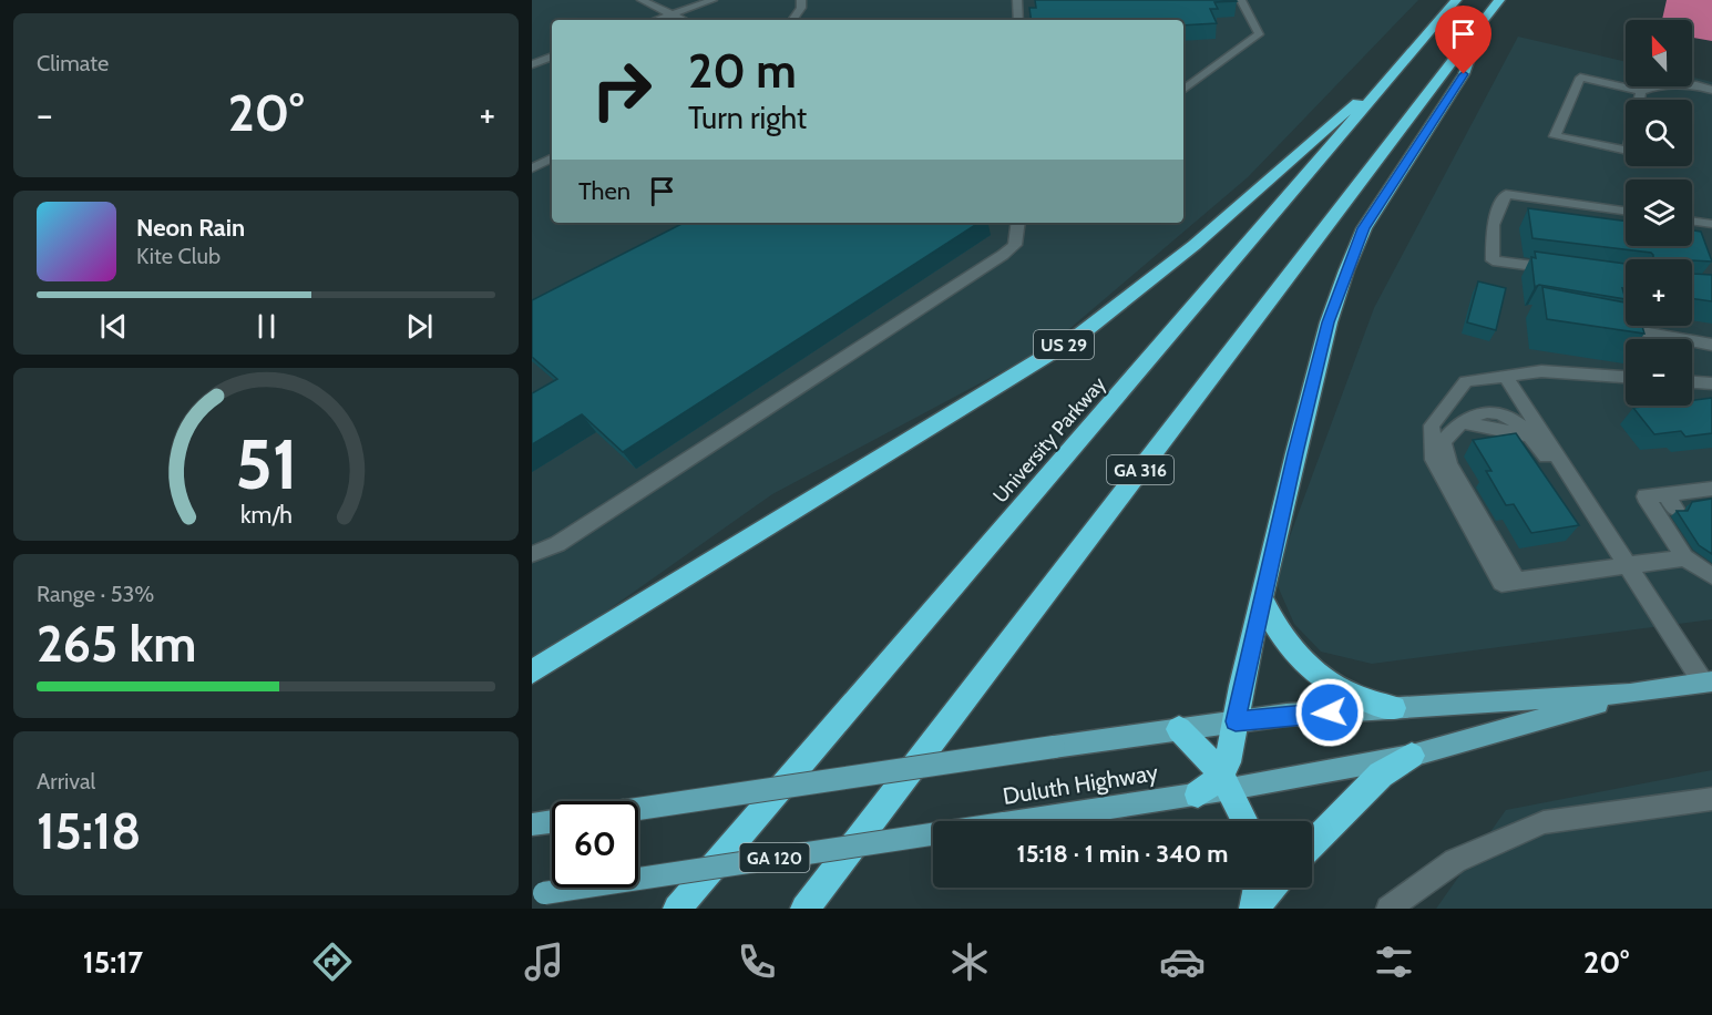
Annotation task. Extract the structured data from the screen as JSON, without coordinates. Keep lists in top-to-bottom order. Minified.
{"streets":{"highway":["US 29","University Parkway","GA 316"],"main road":["Duluth Highway","GA 120"]},"crossings":[["US 29","University Parkway"]],"north":"top","page":{"tile":["Climate",["Range · 53%","265 km"],["Arrival","15:18"]],"map_buttons":["+","−"],"turn":["20 m","Turn right"],"heat":["−","20°","+"],"then":"Then","song":["Neon Rain","Kite Club"],"limit":"60","trip":"15:18 · 1 min · 340 m","tabs":["15:17","20°"],"gauge":["51","km/h"]}}
